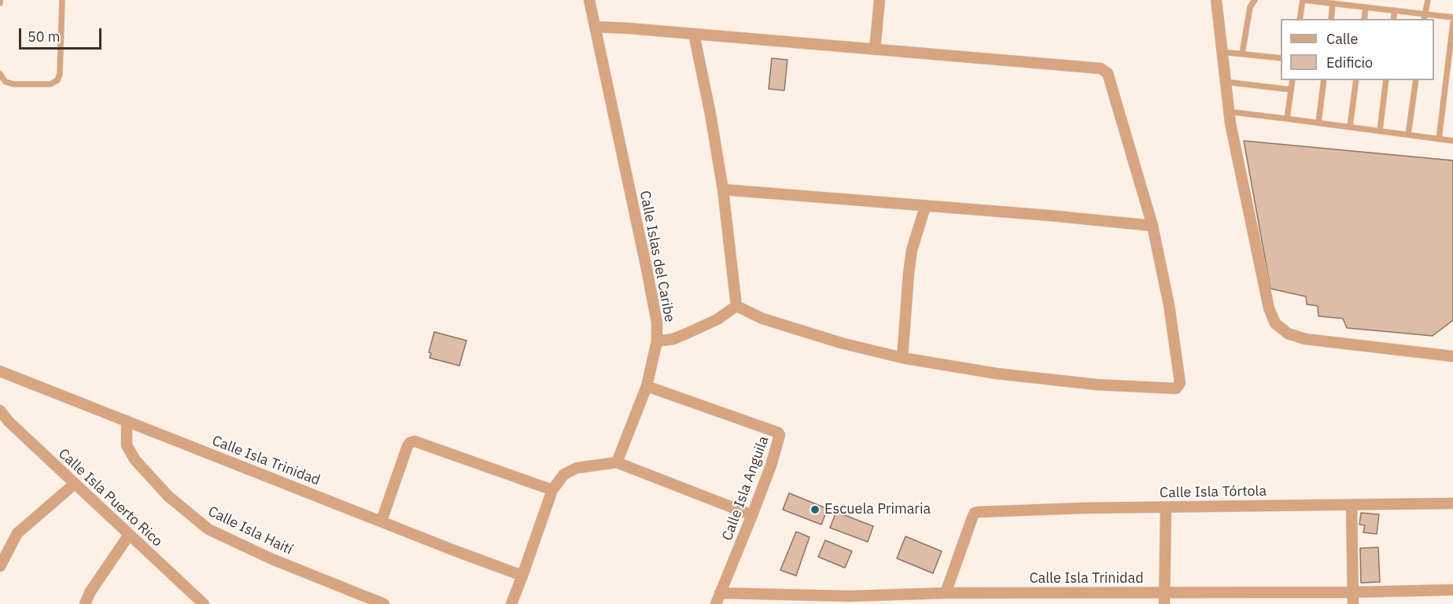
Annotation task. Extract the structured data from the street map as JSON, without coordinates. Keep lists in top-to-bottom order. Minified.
{"streets":{"street":["Calle Islas del Caribe","Calle Isla Trinidad","Calle Isla Anguila","Calle Isla Tórtola","Calle Isla Puerto Rico","Calle Isla Haití"]},"crossings":[["Calle Islas del Caribe","Calle Isla Anguila"],["Calle Isla Trinidad","Calle Isla Anguila"],["Calle Isla Trinidad","Calle Isla Tórtola"],["Calle Isla Trinidad","Calle Isla Haití"]],"places":["Escuela Primaria"],"legend":["Calle","Edificio"],"scale_bar":"50 m"}
